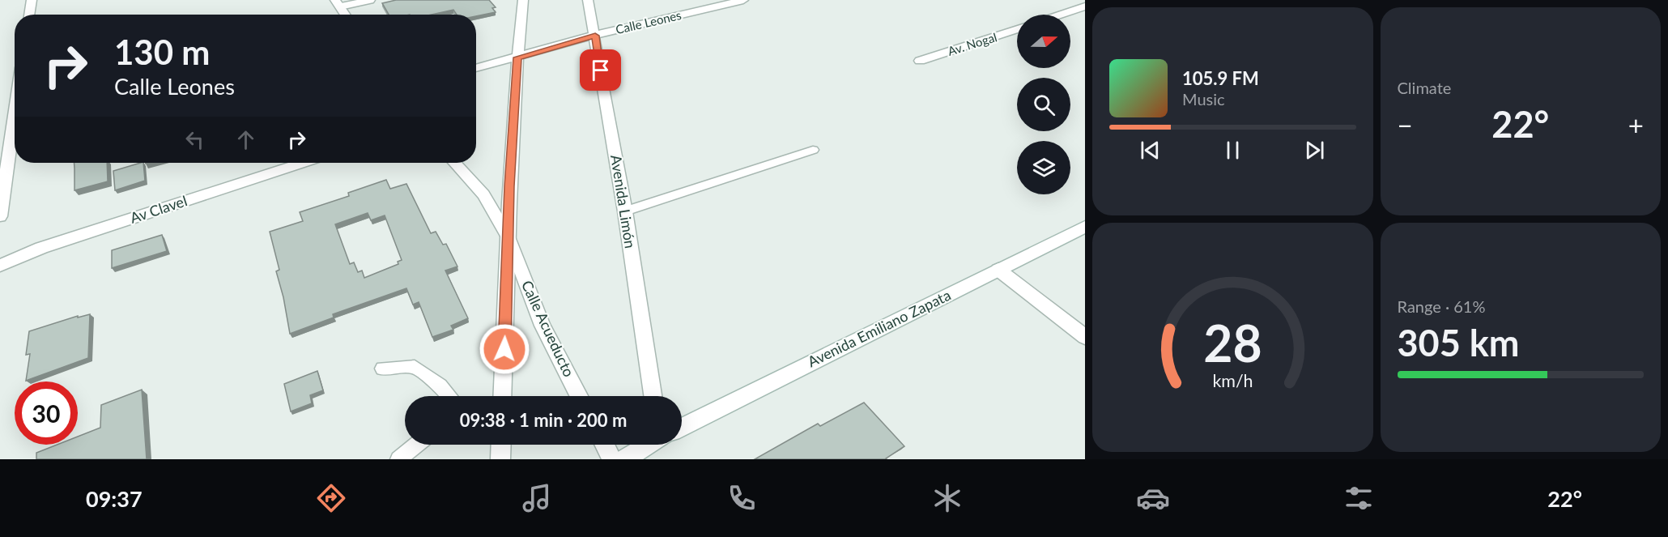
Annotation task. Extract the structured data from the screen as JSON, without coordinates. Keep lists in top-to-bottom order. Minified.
{"streets":{"street":["Calle Leones","Av. Nogal","Avenida Limón","Av Clavel","Calle Acueducto","Avenida Emiliano Zapata"]},"crossings":[["Calle Leones","Avenida Limón"]],"north":"right","page":{"tile":["Climate",["Range · 61%","305 km"]],"turn":["130 m","Calle Leones"],"song":["105.9 FM","Music"],"heat":["−","22°","+"],"limit":"30","trip":"09:38 · 1 min · 200 m","tabs":["09:37","22°"],"gauge":["28","km/h"]}}
